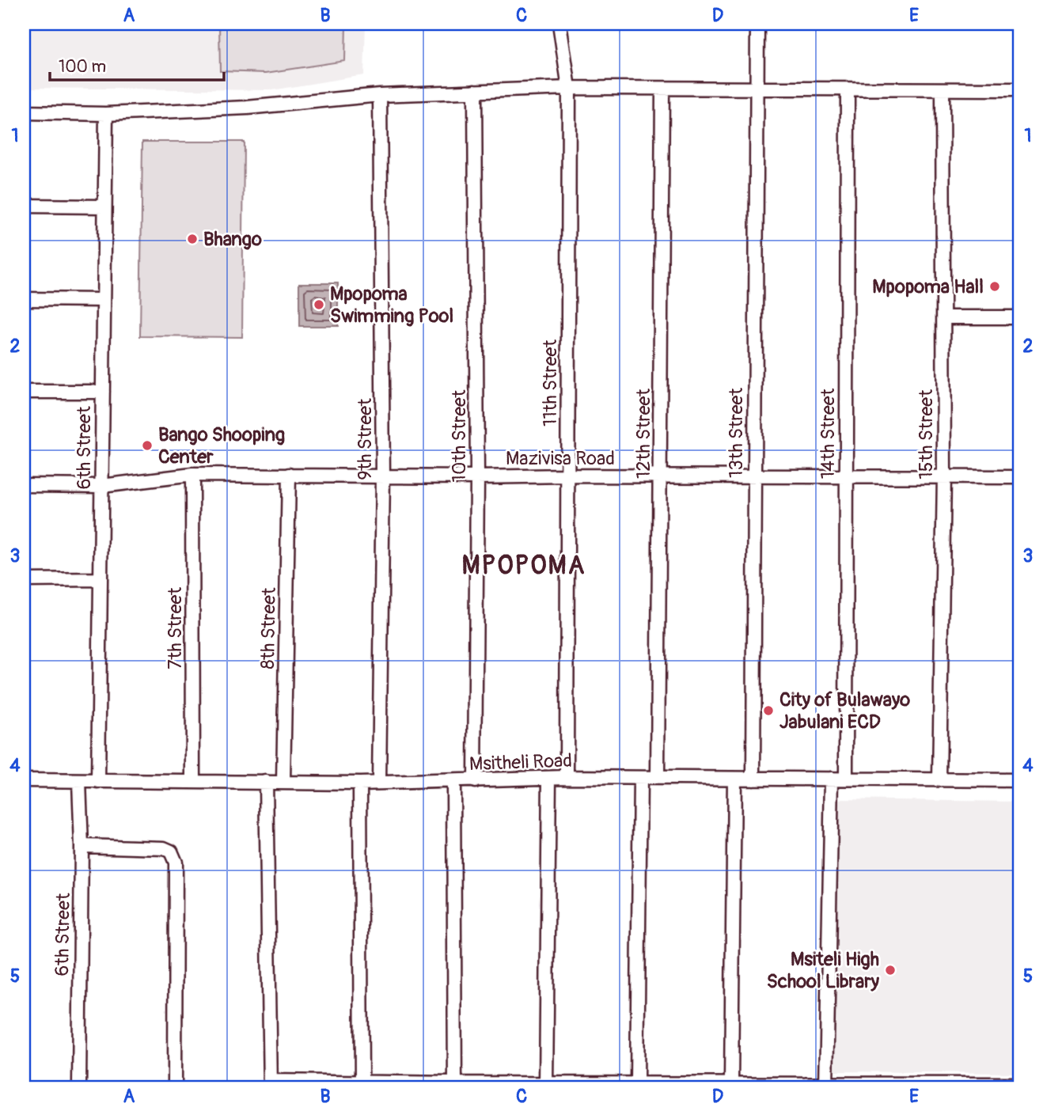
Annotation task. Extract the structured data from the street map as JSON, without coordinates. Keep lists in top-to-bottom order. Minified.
{"streets":{"street":["11th Street","13th Street","12th Street","14th Street","15th Street","10th Street","9th Street","6th Street","Mazivisa Road","7th Street","8th Street","Msitheli Road"]},"crossings":[["11th Street","Mazivisa Road"],["11th Street","Msitheli Road"],["13th Street","Mazivisa Road"],["13th Street","Msitheli Road"],["12th Street","Mazivisa Road"],["12th Street","Msitheli Road"],["14th Street","Mazivisa Road"],["14th Street","Msitheli Road"],["15th Street","Mazivisa Road"],["15th Street","Msitheli Road"],["10th Street","Mazivisa Road"],["10th Street","Msitheli Road"],["9th Street","Mazivisa Road"],["9th Street","Msitheli Road"],["6th Street","Mazivisa Road"],["6th Street","Msitheli Road"],["Mazivisa Road","7th Street"],["Mazivisa Road","8th Street"],["7th Street","Msitheli Road"],["8th Street","Msitheli Road"]],"districts":["MPOPOMA"],"places":["Bhango","Mpopoma Hall","Mpopoma Swimming Pool","Bango Shooping Center","City of Bulawayo Jabulani ECD","Msiteli High School Library"],"scale_bar":"100 m","grid":{"columns":["A","B","C","D","E"],"rows":["1","2","3","4","5"]}}
